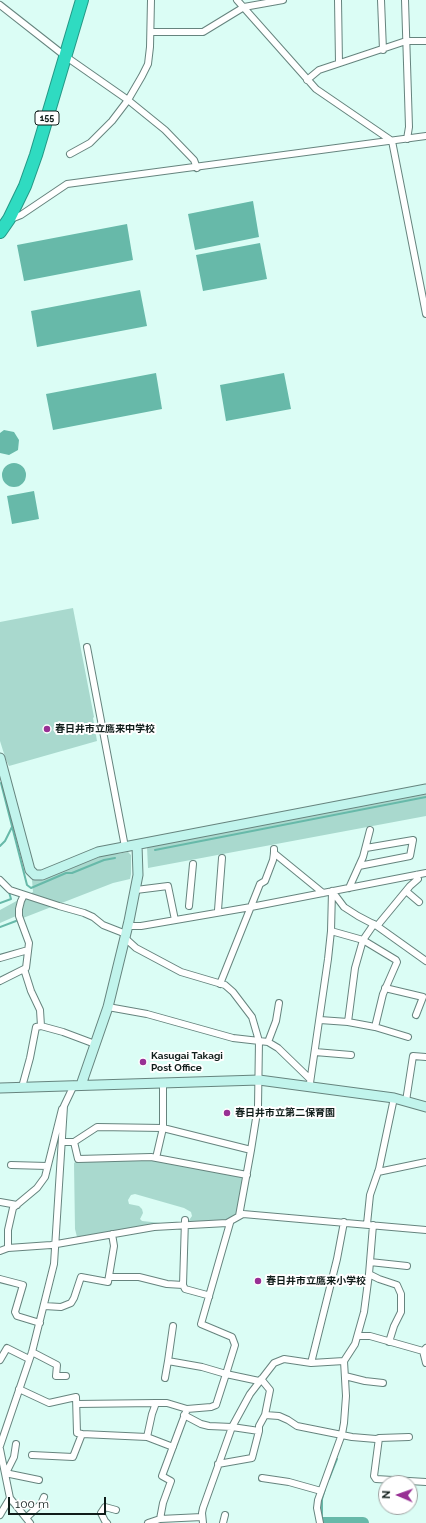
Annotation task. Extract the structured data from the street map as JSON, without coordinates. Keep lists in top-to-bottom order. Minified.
{"streets":{"highway":["155"]},"places":["春日井市立鷹来中学校","Kasugai Takagi Post Office","春日井市立第二保育園","春日井市立鷹来小学校"],"scale_bar":"100 m","north":"left"}
